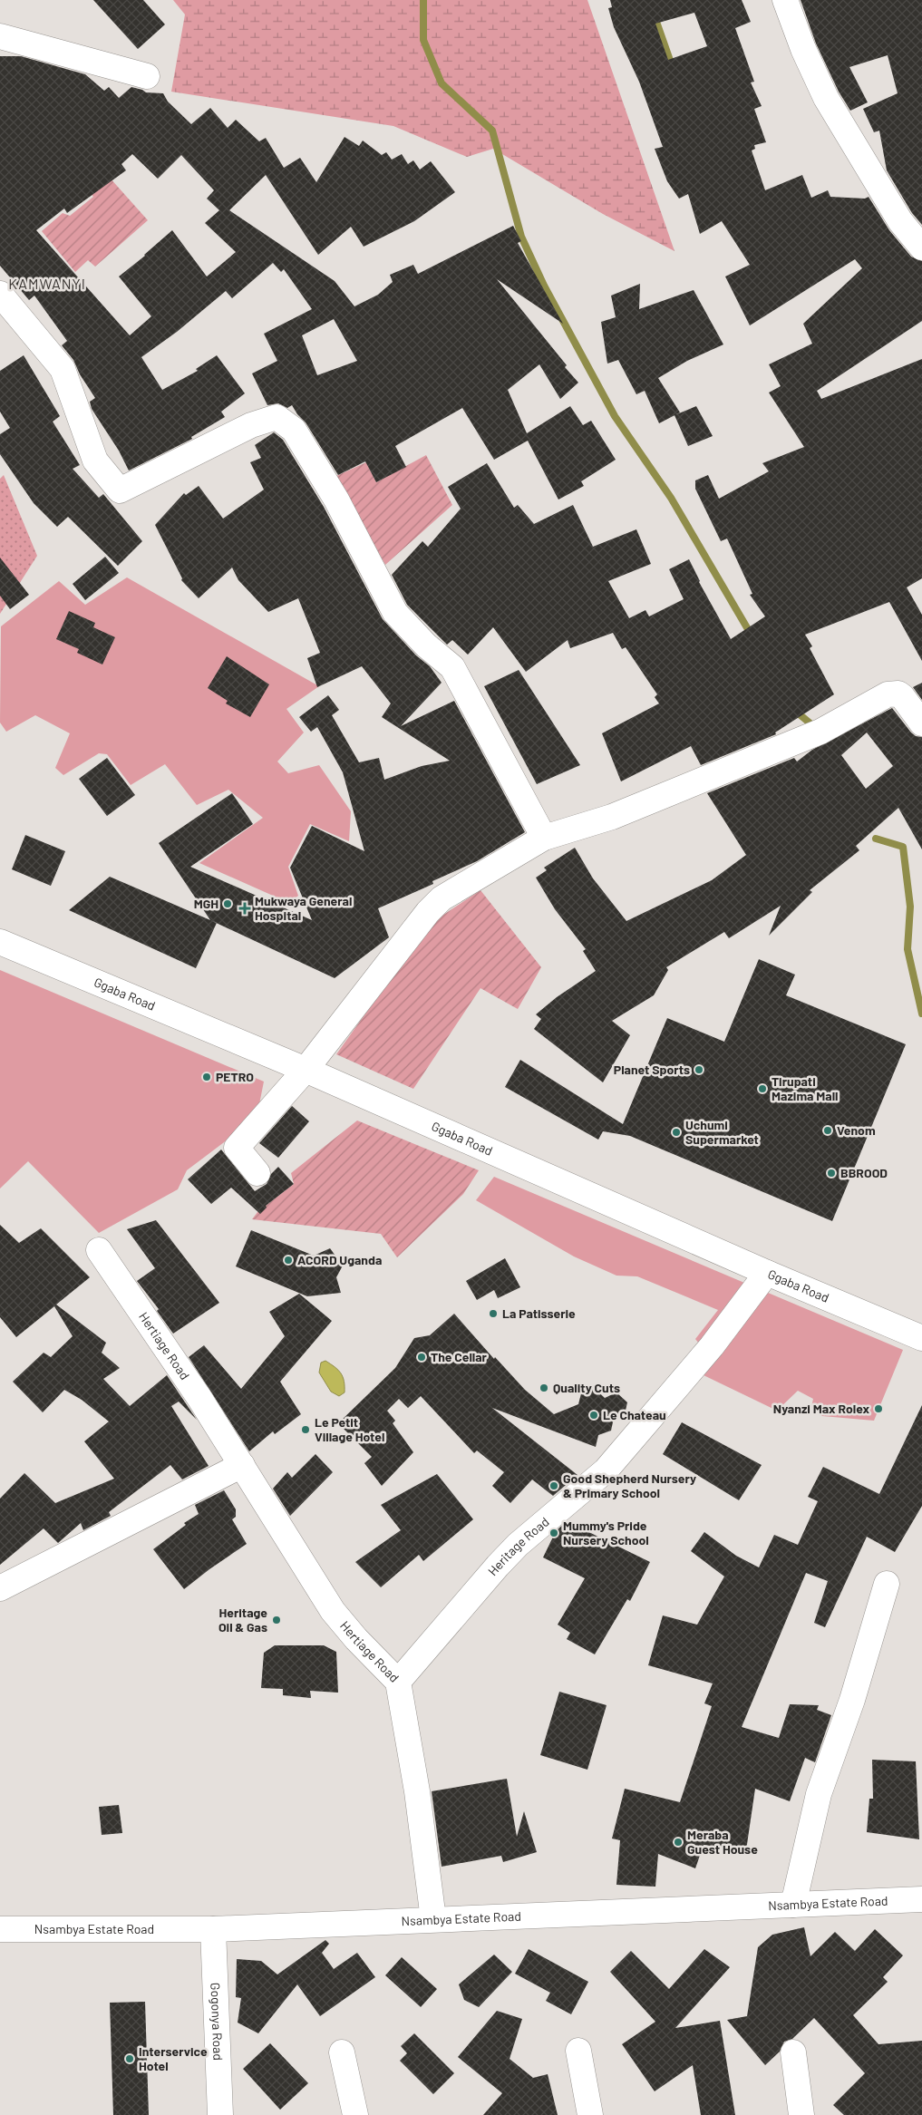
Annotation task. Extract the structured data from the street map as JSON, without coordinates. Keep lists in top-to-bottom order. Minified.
{"streets":{"street":["Ggaba Road","Hertiage Road","Heritage Road","Nsambya Estate Road","Gogonya Road"]},"crossings":[["Ggaba Road","Heritage Road"],["Hertiage Road","Heritage Road"],["Hertiage Road","Nsambya Estate Road"],["Nsambya Estate Road","Gogonya Road"]],"districts":["KAMWANYI"],"places":{"other":["MGH","Planet Sports","PETRO","Tirupati Mazima Mall","Venom","Uchumi Supermarket","BBROOD","ACORD Uganda","La Patisserie","The Cellar","Quality Cuts","Nyanzi Max Rolex","Le Chateau","Le Petit Village Hotel","Good Shepherd Nursery & Primary School","Mummy's Pride Nursery School","Heritage Oil & Gas","Meraba Guest House","Interservice Hotel"],"health":["Mukwaya General Hospital"]}}
